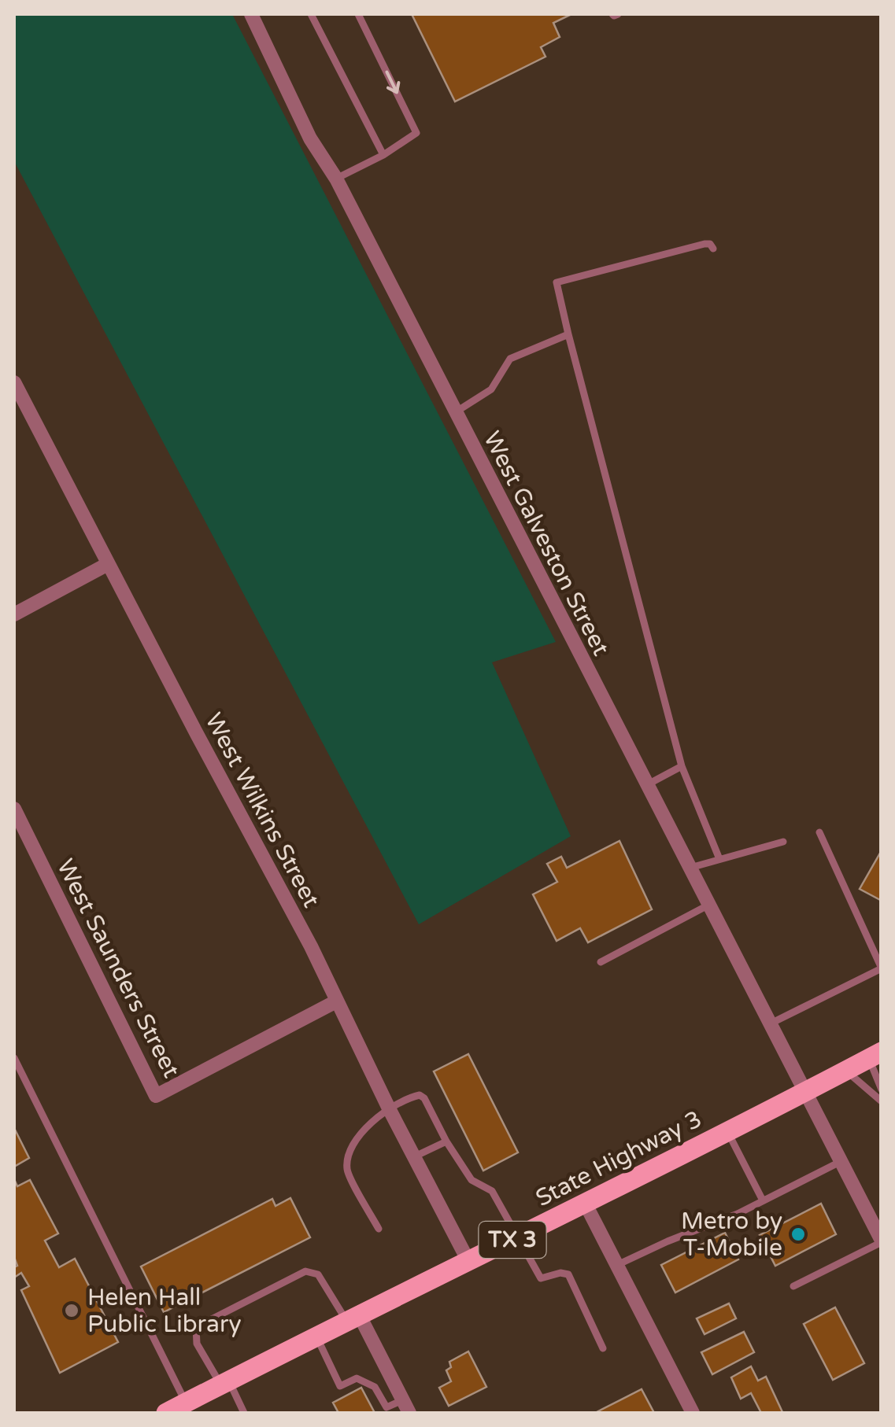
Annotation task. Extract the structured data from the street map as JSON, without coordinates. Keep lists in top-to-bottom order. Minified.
{"streets":{"main road":["State Highway 3","TX 3"],"street":["West Galveston Street","West Wilkins Street","West Saunders Street"]},"crossings":[["West Galveston Street","State Highway 3"],["West Wilkins Street","West Saunders Street"],["West Wilkins Street","State Highway 3"]],"places":["Metro by T-Mobile","Helen Hall Public Library"]}
